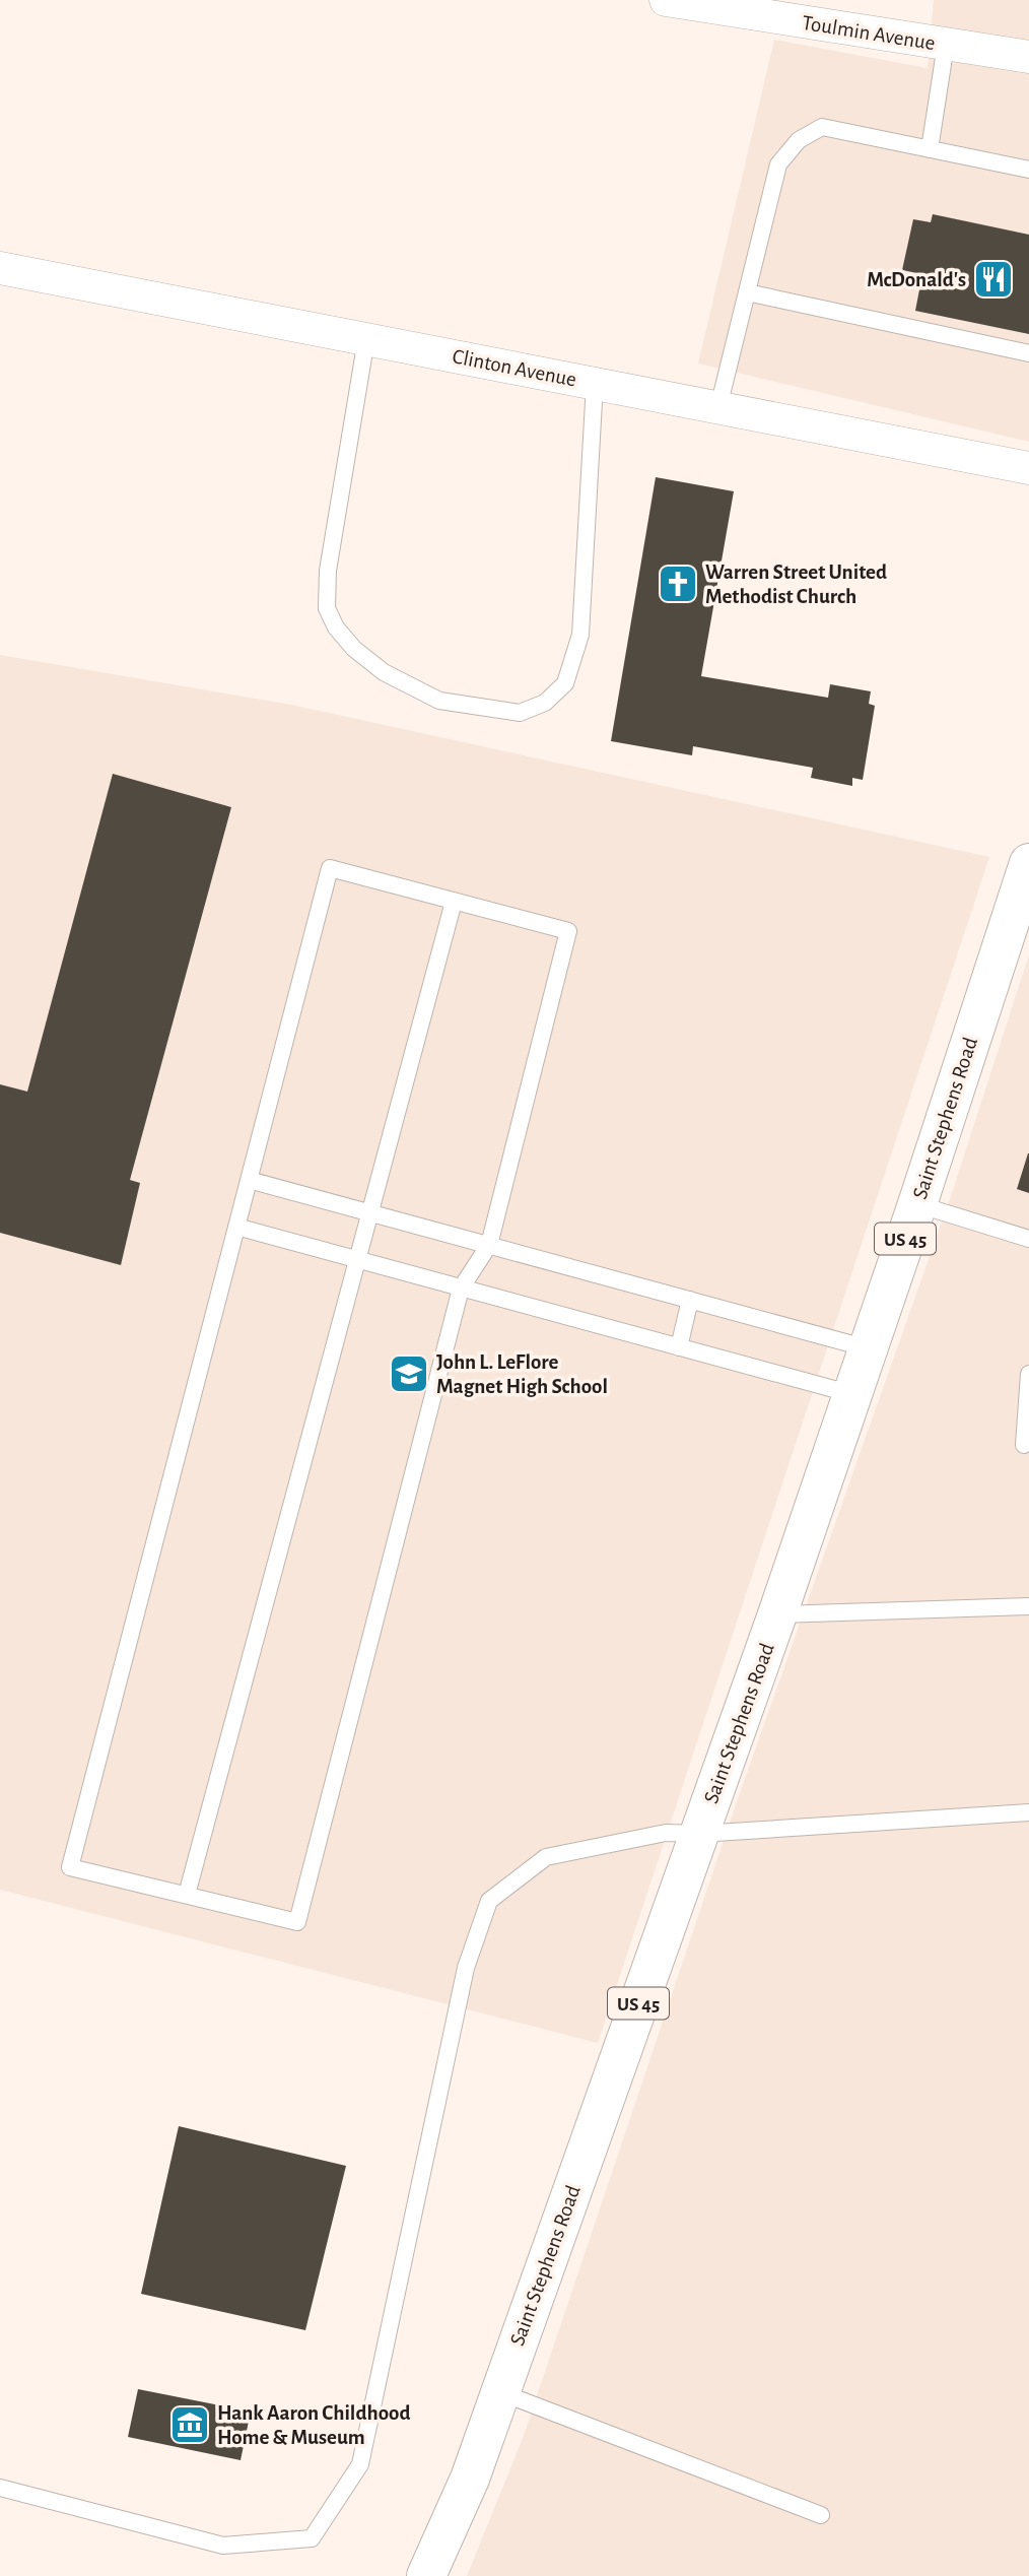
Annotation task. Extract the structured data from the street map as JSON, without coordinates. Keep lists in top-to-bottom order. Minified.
{"streets":{"main road":["Saint Stephens Road","US 45"],"street":["Toulmin Avenue","Clinton Avenue"]},"places":{"restaurant":["McDonald's"],"church":["Warren Street United Methodist Church"],"school or university":["John L. LeFlore Magnet High School"],"museum":["Hank Aaron Childhood Home & Museum"]}}
